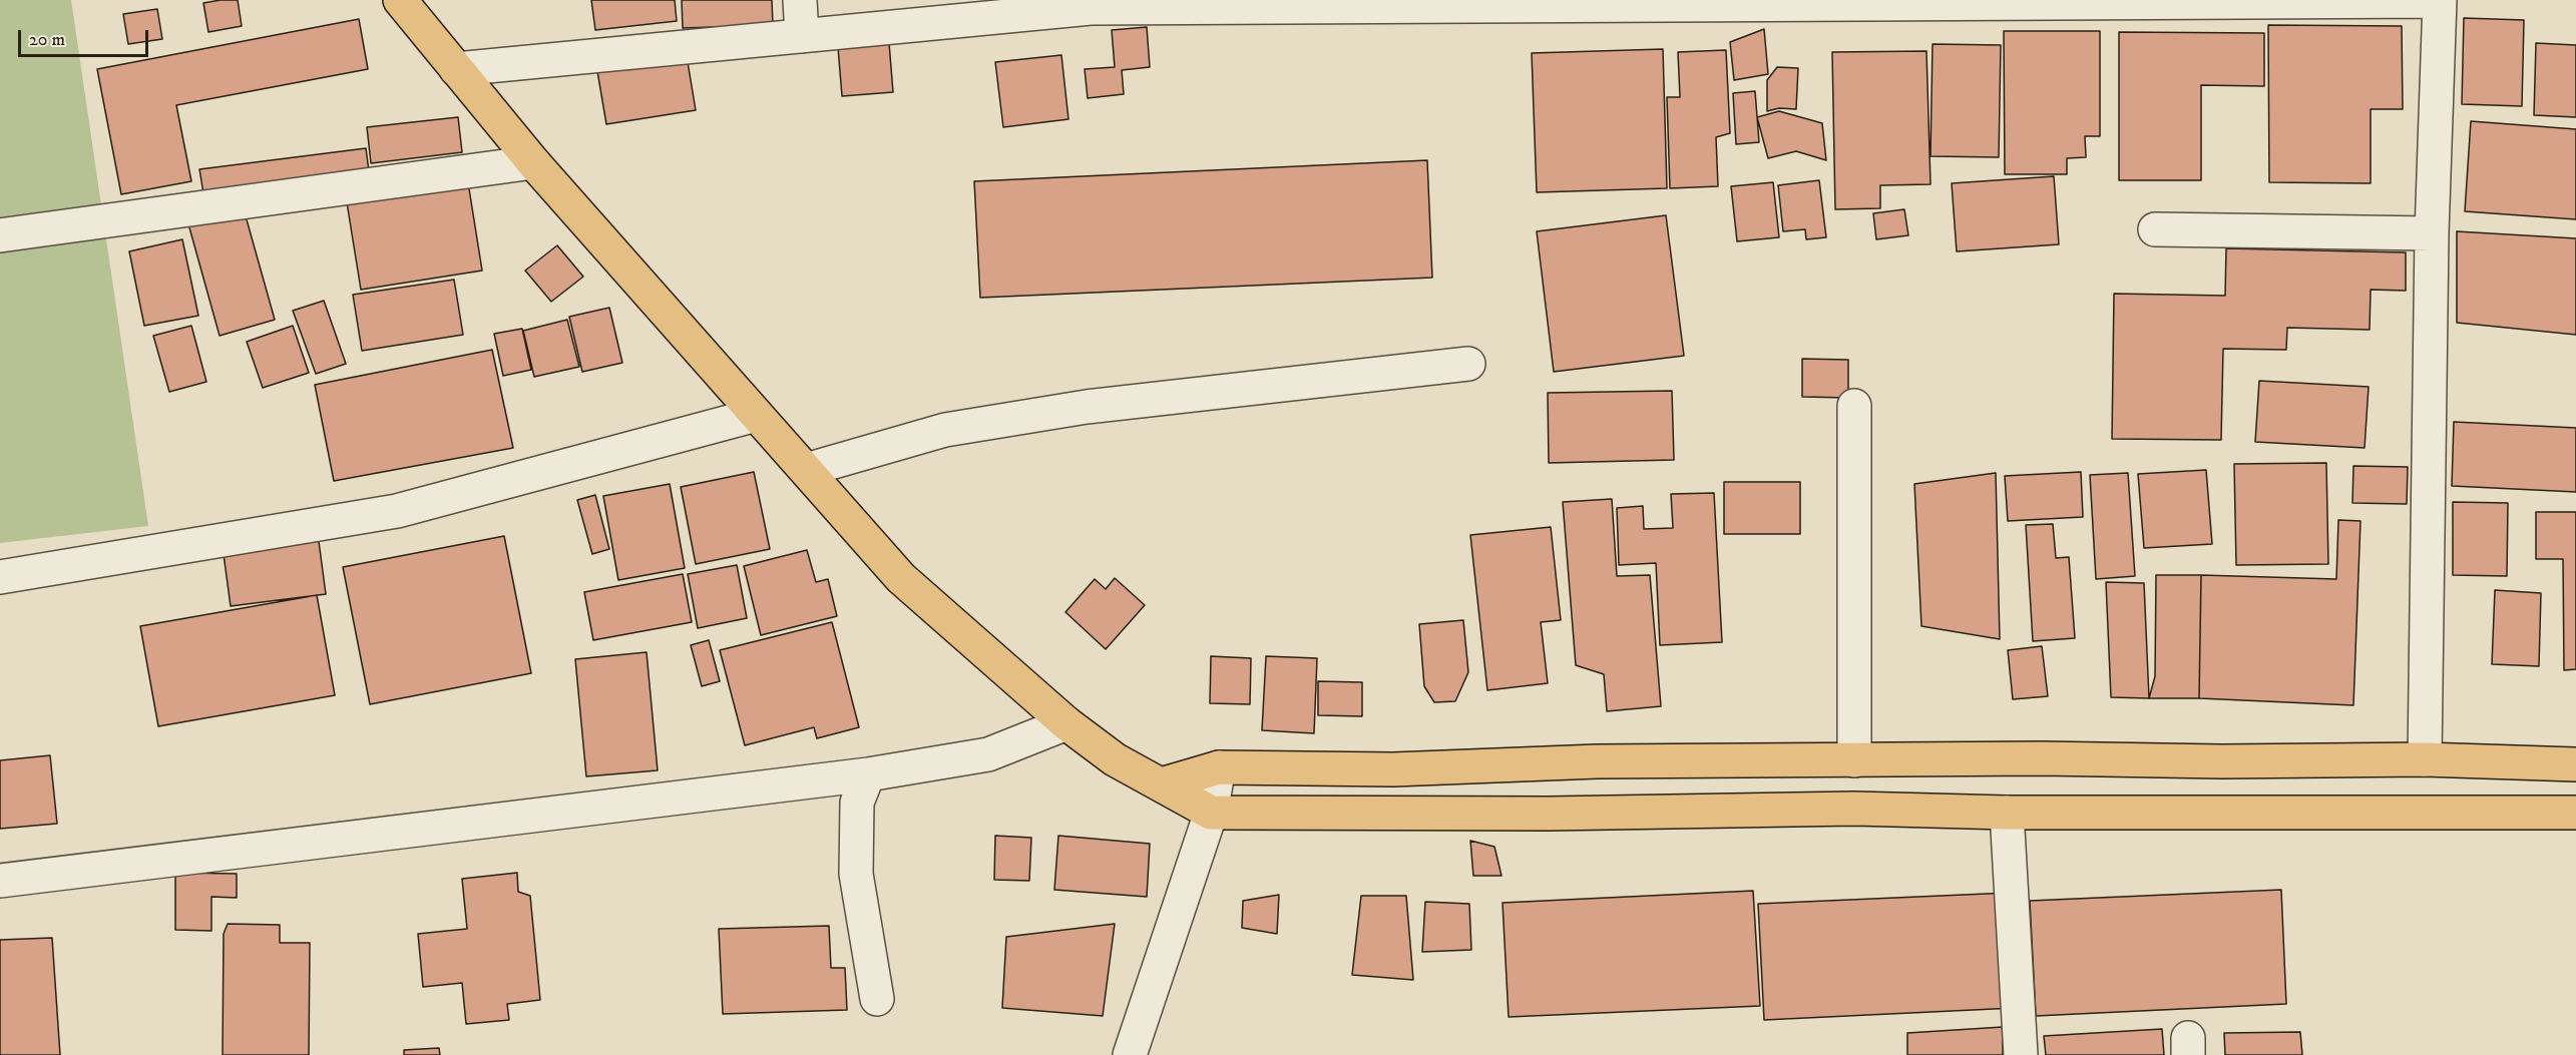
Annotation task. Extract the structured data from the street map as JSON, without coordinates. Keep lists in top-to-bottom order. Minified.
{"scale_bar":"20 m"}
